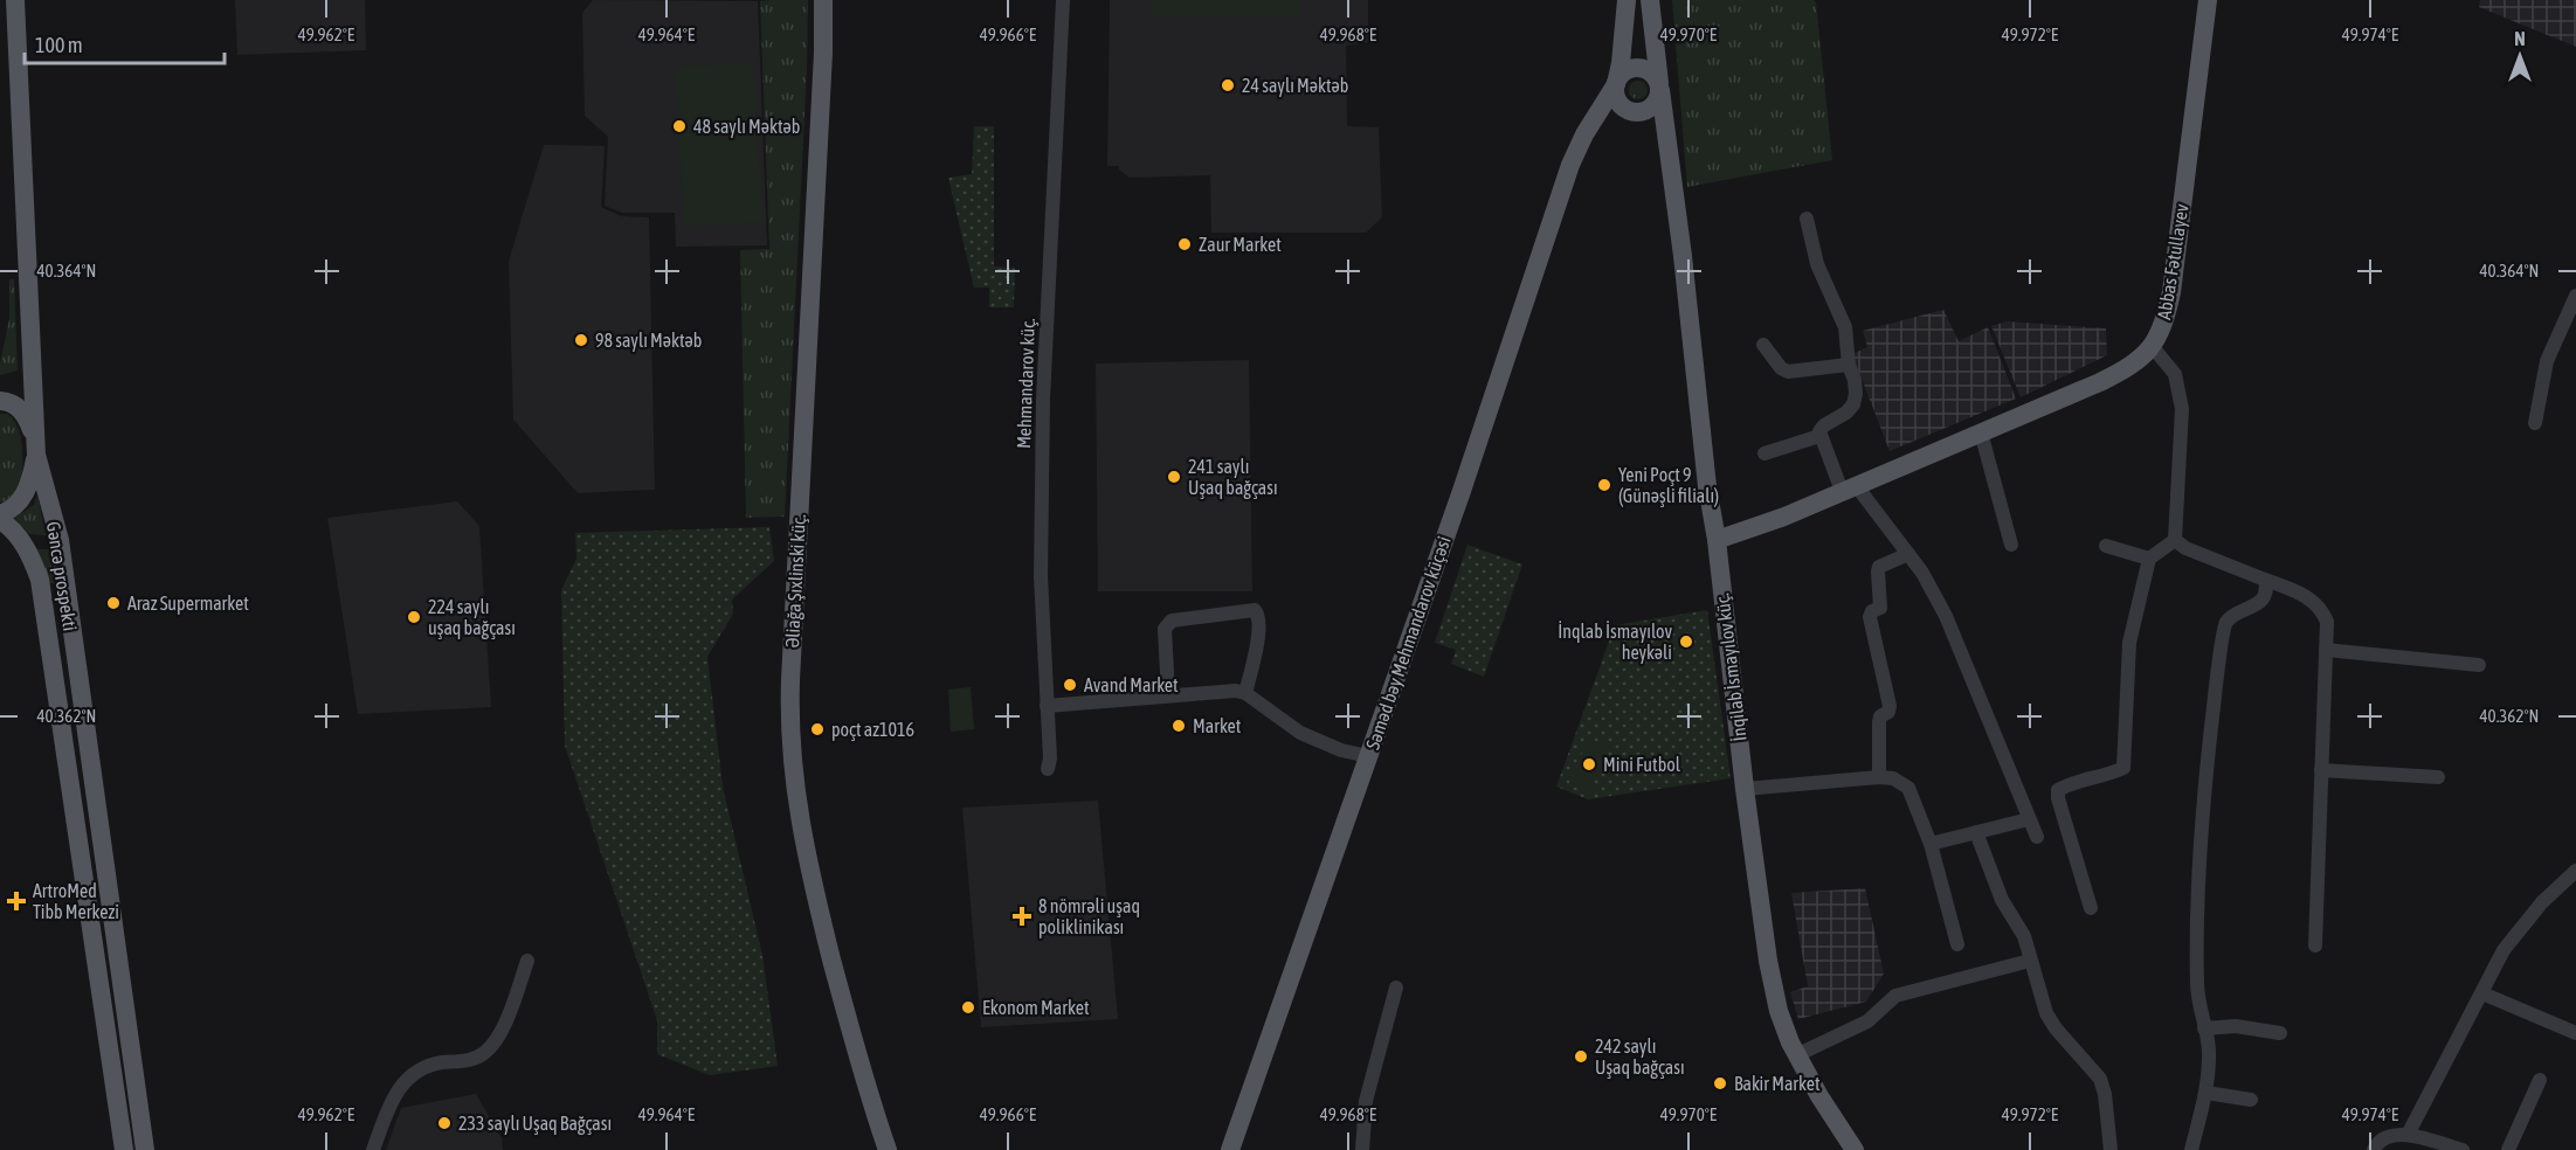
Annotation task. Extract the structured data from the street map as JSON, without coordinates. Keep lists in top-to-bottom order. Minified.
{"streets":{"main road":["Abbas Fətullayev","Gəncə prospekti","Əliağa Şıxlinski küç.","Səməd bəy Mehmandarov küçəsi","İnqilab İsmayılov küç."],"street":["Mehmandarov küç."]},"crossings":[["Abbas Fətullayev","İnqilab İsmayılov küç."],["Səməd bəy Mehmandarov küçəsi","İnqilab İsmayılov küç."]],"places":{"other":["24 saylı Məktəb","48 saylı Məktəb","Zaur Market","98 saylı Məktəb","241 saylı Uşaq bağçası","Yeni Poçt 9 (Günəşli filialı)","Araz Supermarket","224 saylı uşaq bağçası","İnqlab İsmayılov heykəli","Avand Market","Market","poçt az1016","Mini Futbol","Ekonom Market","242 saylı Uşaq bağçası","Bakir Market","233 saylı Uşaq Bağçası"],"health":["ArtroMed Tibb Merkezi","8 nömrəli uşaq poliklinikası"]},"scale_bar":"100 m","north":"top","coordinates":["49.962°E","49.964°E","49.966°E","49.968°E","49.970°E","49.972°E","49.974°E","40.364°N","40.362°N"]}
